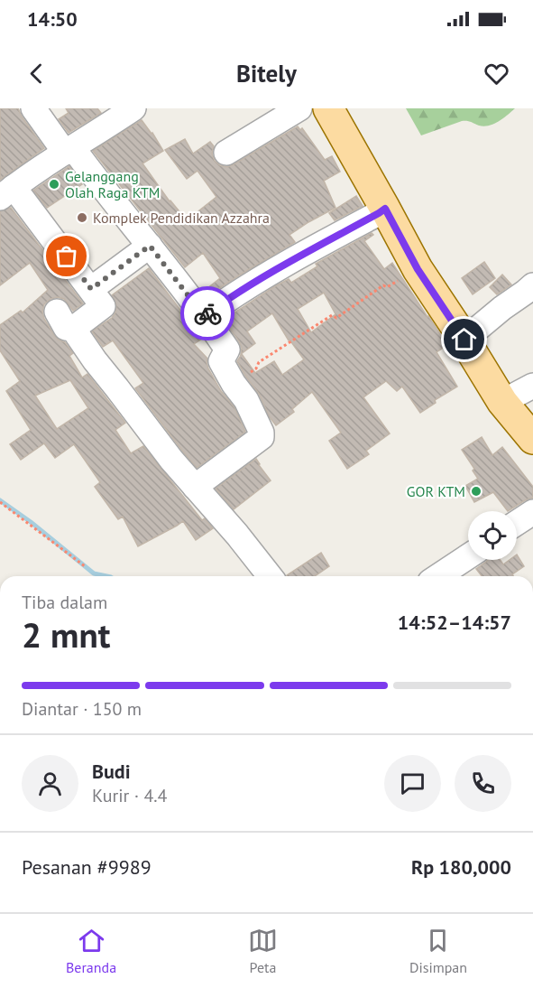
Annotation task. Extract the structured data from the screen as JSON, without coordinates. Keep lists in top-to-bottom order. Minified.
{"places":["Gelanggang Olah Raga KTM","Komplek Pendidikan Azzahra","GOR KTM"],"page":{"status":"14:50","header":"Bitely","heading":["2 mnt","Tiba dalam","14:52–14:57"],"panel":["Budi","Kurir · 4.4","Pesanan #9989","Rp 180,000"],"bar":"Diantar · 150 m","tabs":["Beranda","Peta","Disimpan"]}}
